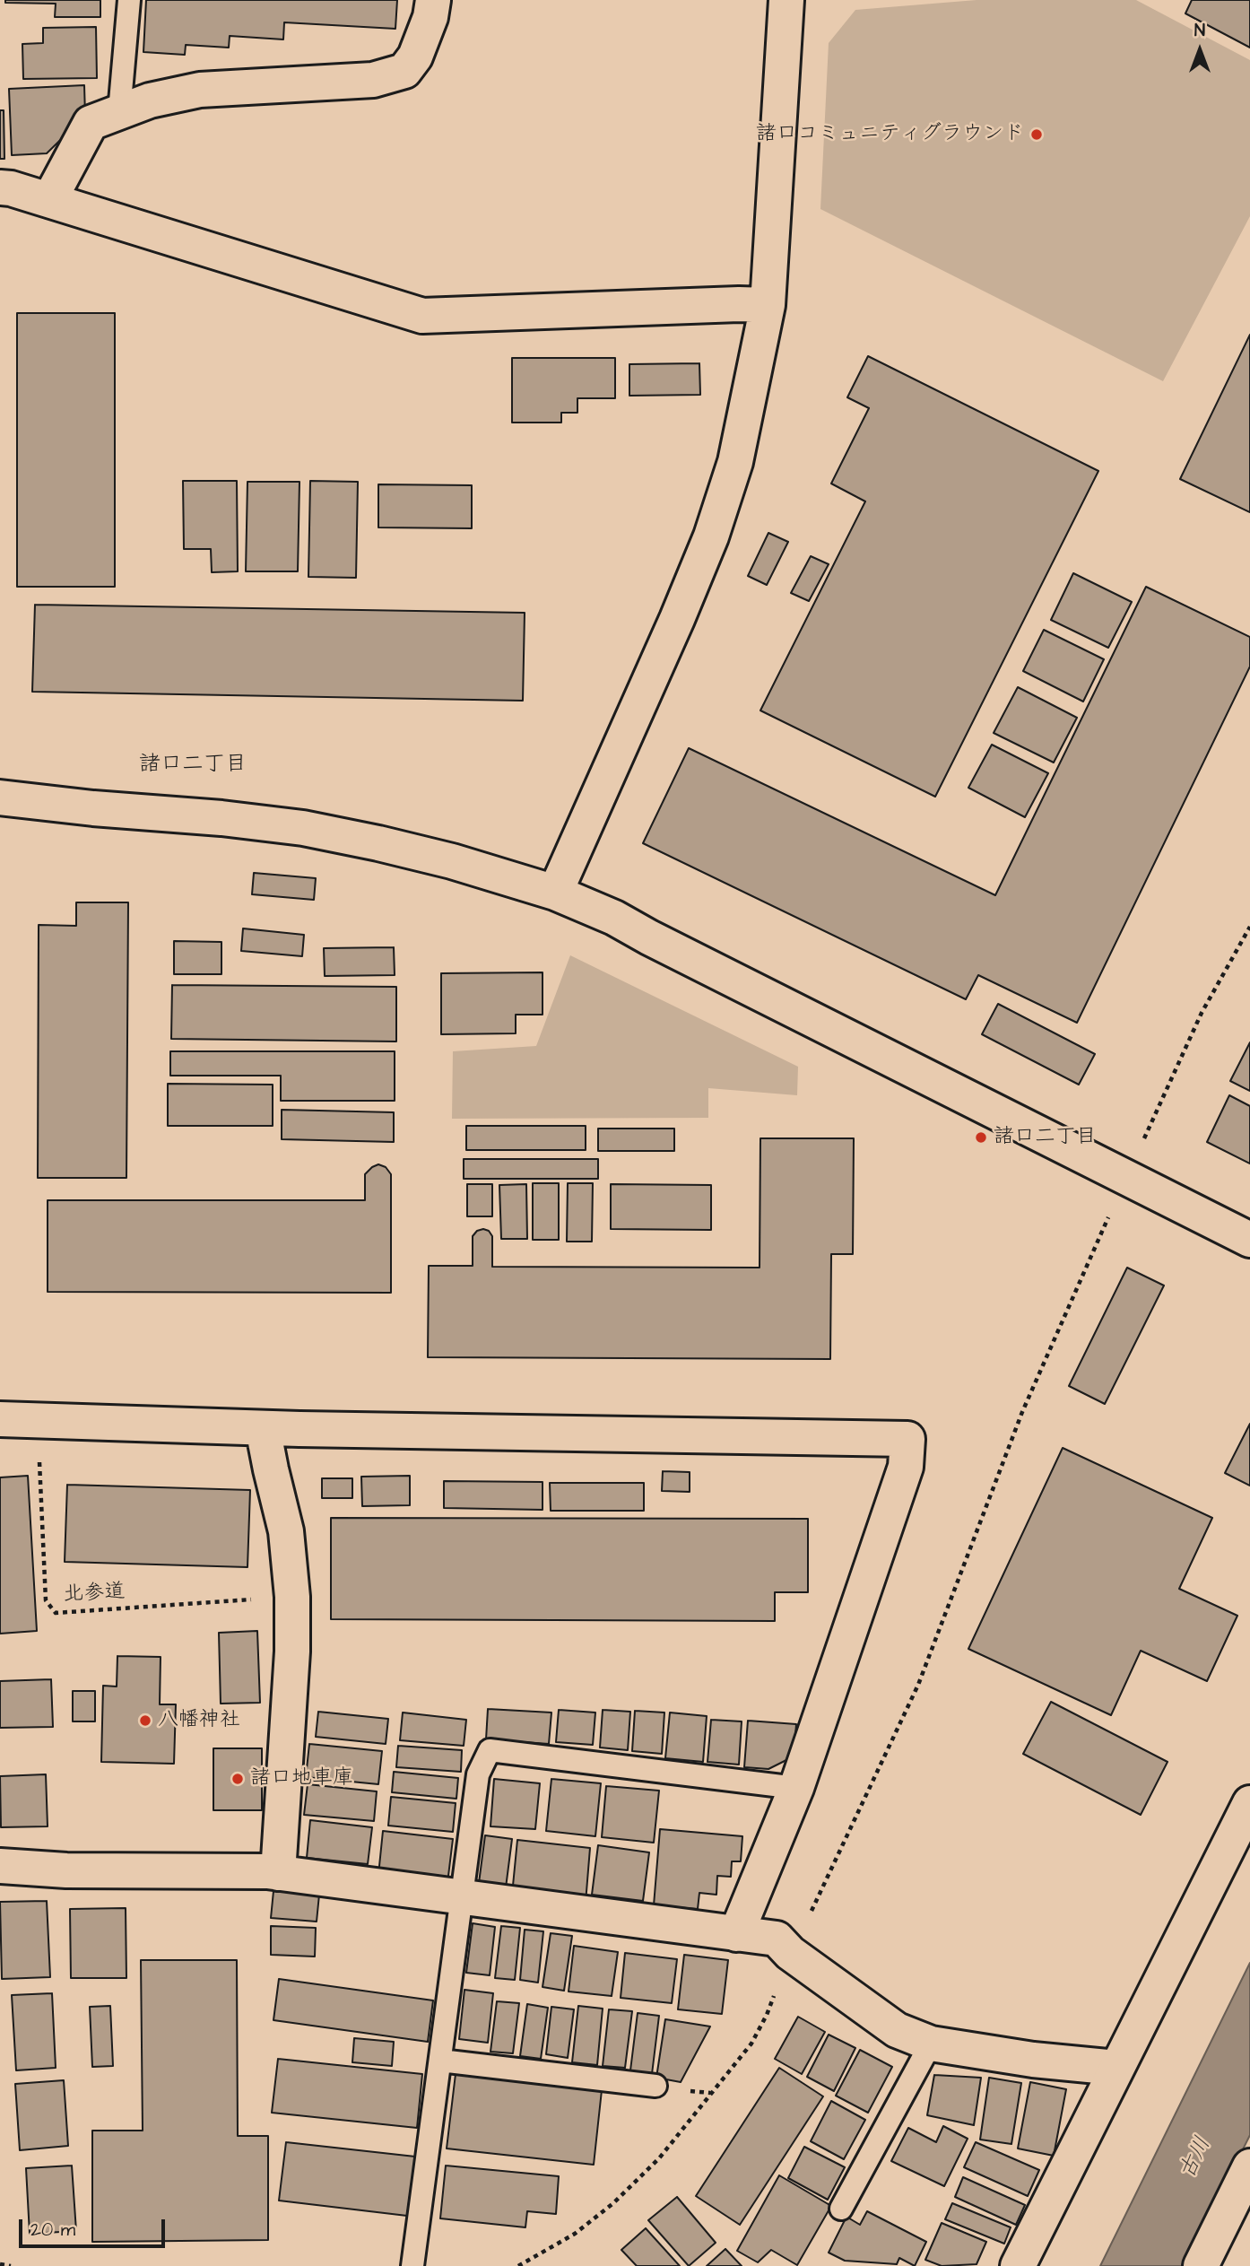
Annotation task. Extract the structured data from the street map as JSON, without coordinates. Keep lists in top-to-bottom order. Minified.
{"streets":{"path":["北参道"]},"districts":["諸口二丁目"],"water":["古川"],"places":["諸口コミュニティグラウンド","諸口二丁目","八幡神社","諸口地車庫"],"scale_bar":"20 m","north":"top"}
